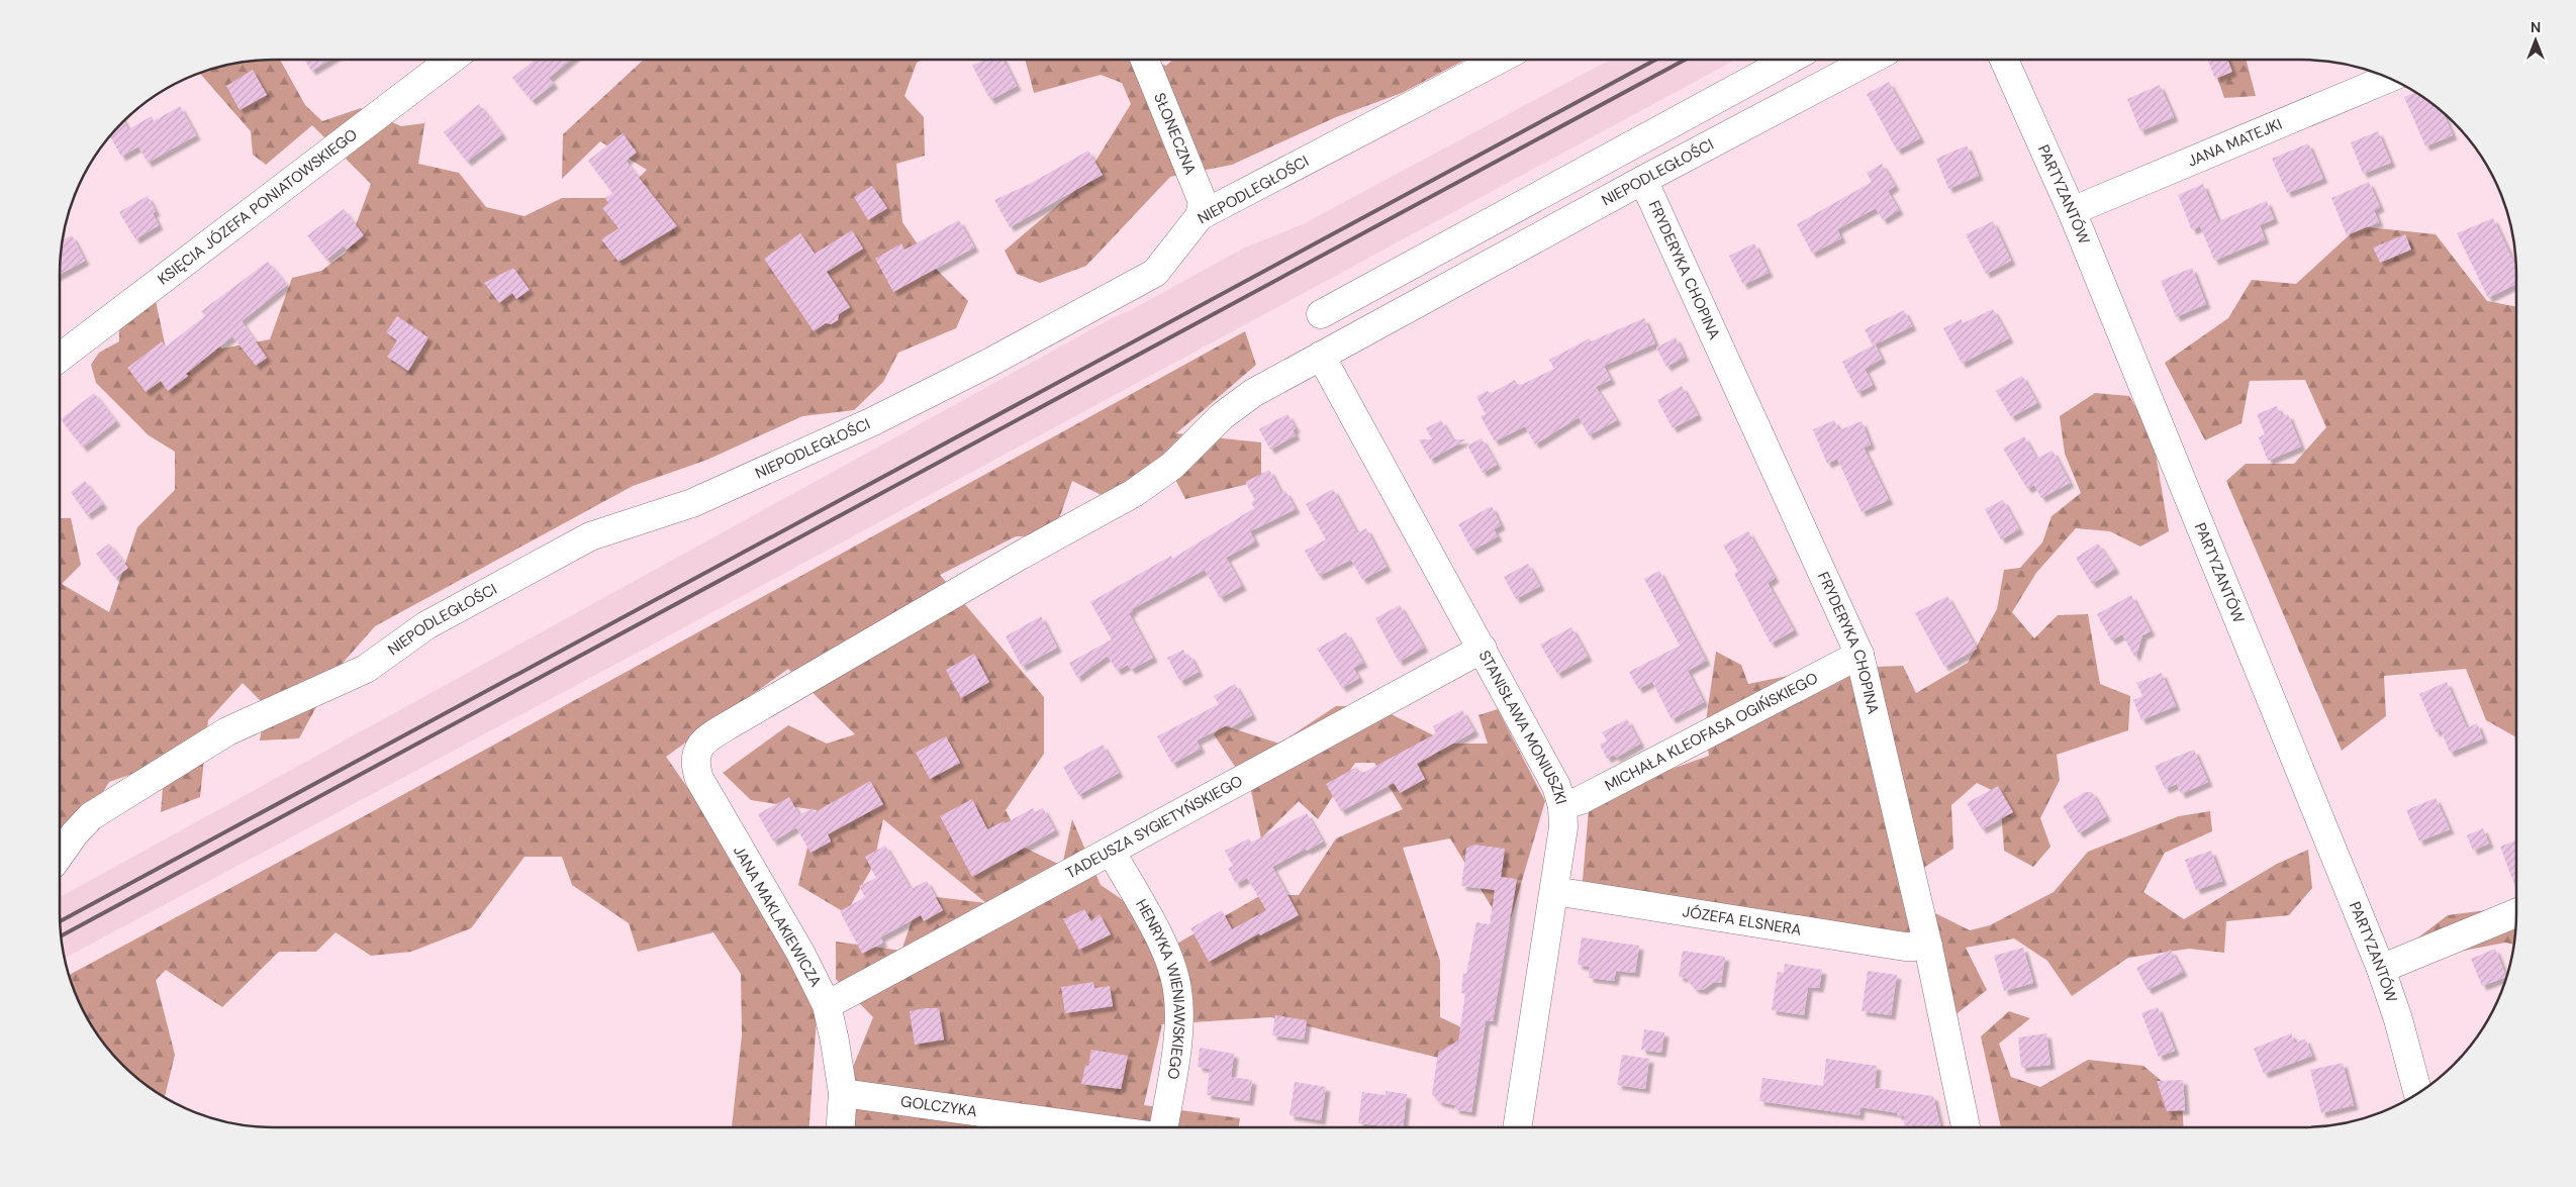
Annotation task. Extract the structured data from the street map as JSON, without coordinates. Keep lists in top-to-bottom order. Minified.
{"streets":{"street":["SŁONECZNA","JANA MATEJKI","NIEPODLEGŁOŚCI","PARTYZANTÓW","KSIĘCIA JÓZEFA PONIATOWSKIEGO","FRYDERYKA CHOPINA","STANISŁAWA MONIUSZKI","MICHAŁA KLEOFASA OGIŃSKIEGO","TADEUSZA SYGIETYŃSKIEGO","JANA MAKLAKIEWICZA","JÓZEFA ELSNERA","HENRYKA WIENIAWSKIEGO","GOLCZYKA"]},"crossings":[["SŁONECZNA","NIEPODLEGŁOŚCI"],["JANA MATEJKI","PARTYZANTÓW"],["NIEPODLEGŁOŚCI","FRYDERYKA CHOPINA"],["NIEPODLEGŁOŚCI","STANISŁAWA MONIUSZKI"],["NIEPODLEGŁOŚCI","JANA MAKLAKIEWICZA"],["FRYDERYKA CHOPINA","MICHAŁA KLEOFASA OGIŃSKIEGO"],["FRYDERYKA CHOPINA","JÓZEFA ELSNERA"],["STANISŁAWA MONIUSZKI","MICHAŁA KLEOFASA OGIŃSKIEGO"],["STANISŁAWA MONIUSZKI","TADEUSZA SYGIETYŃSKIEGO"],["STANISŁAWA MONIUSZKI","JÓZEFA ELSNERA"],["TADEUSZA SYGIETYŃSKIEGO","JANA MAKLAKIEWICZA"],["TADEUSZA SYGIETYŃSKIEGO","HENRYKA WIENIAWSKIEGO"],["JANA MAKLAKIEWICZA","GOLCZYKA"]],"north":"top"}
